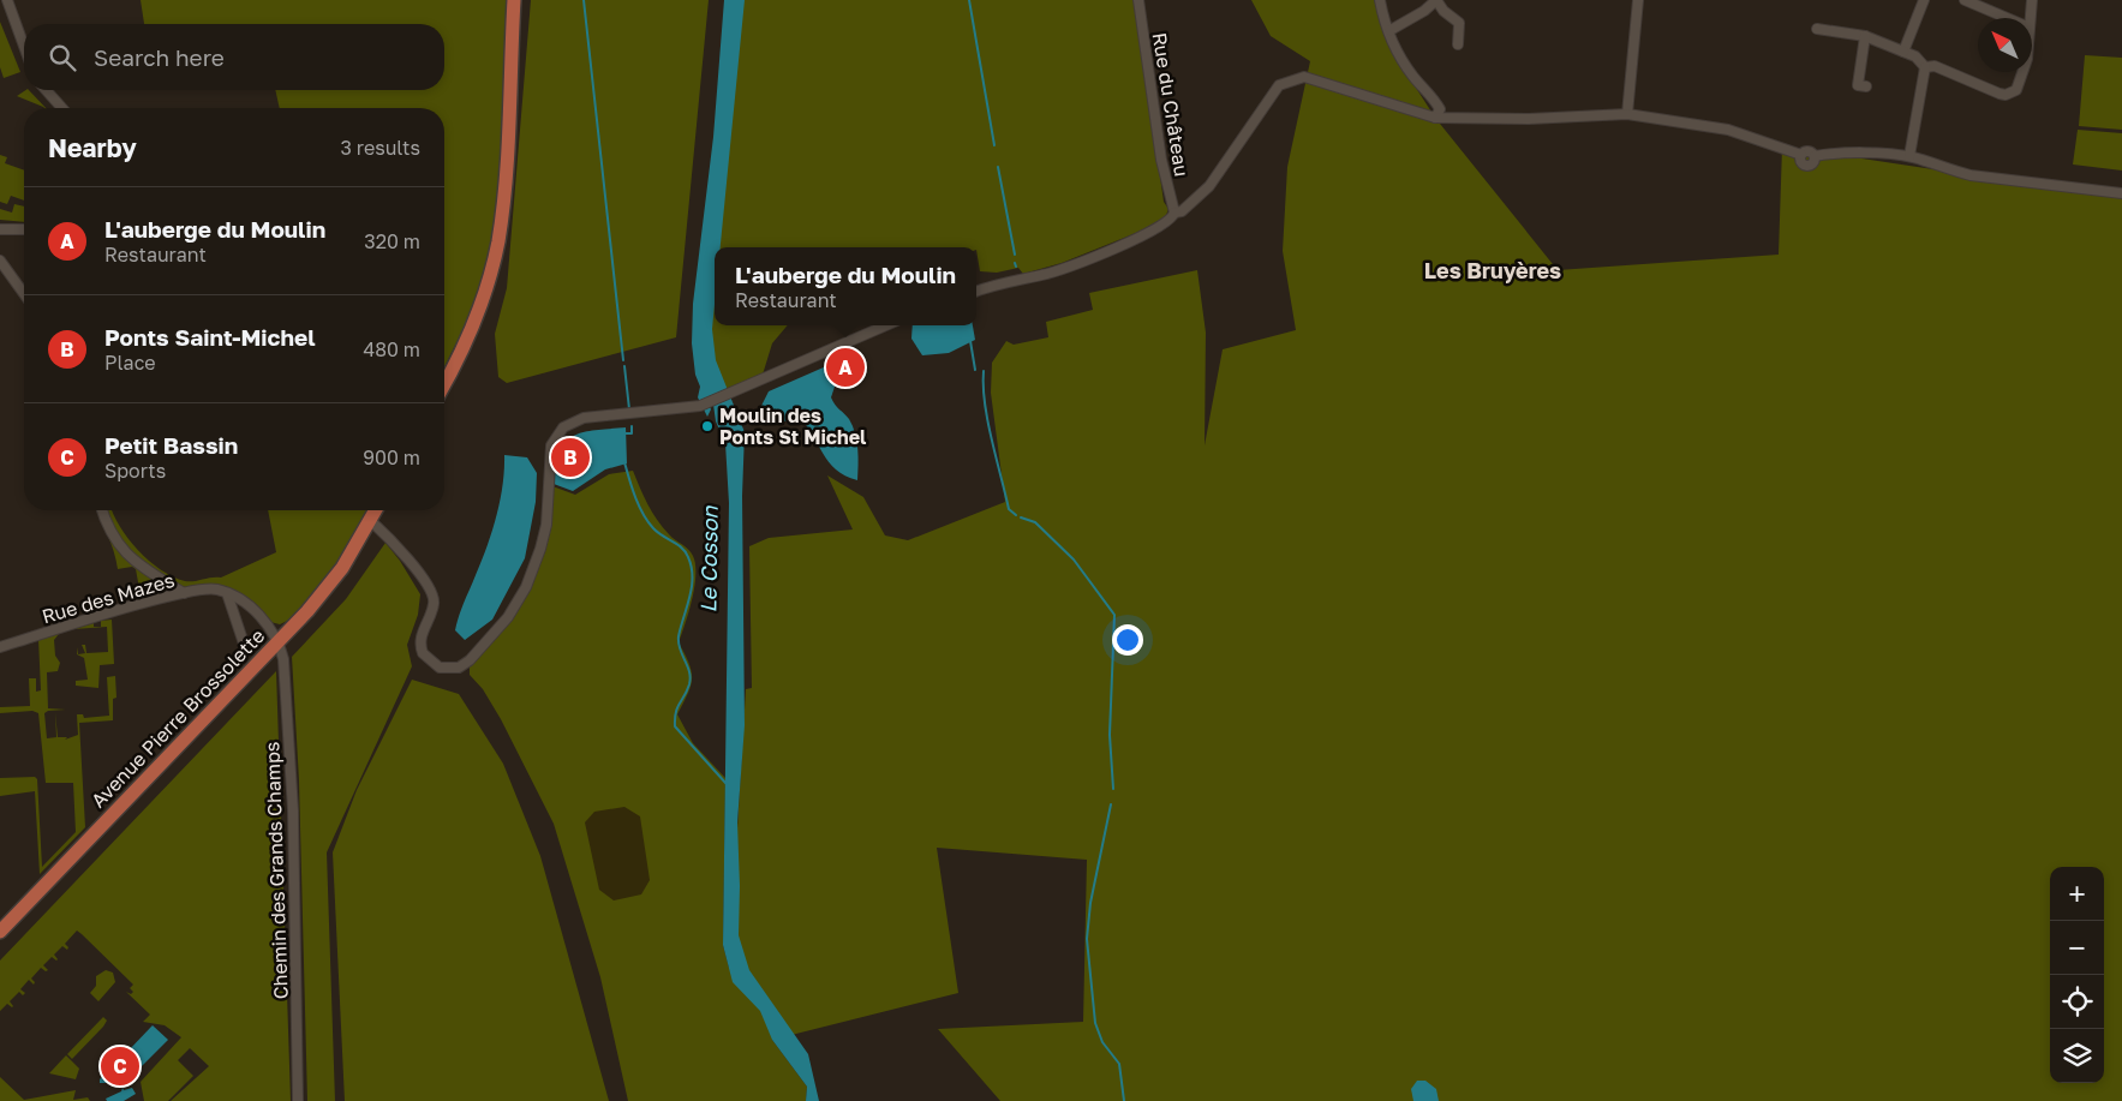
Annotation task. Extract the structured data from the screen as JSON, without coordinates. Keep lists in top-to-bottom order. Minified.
{"streets":{"main road":["Avenue Pierre Brossolette"],"street":["Rue du Château","Rue des Mazes","Chemin des Grands Champs"]},"crossings":[["Avenue Pierre Brossolette","Chemin des Grands Champs"]],"districts":["Les Bruyères"],"water":["Le Cosson"],"places":["Moulin des Ponts St Michel"],"north":"top left","page":{"search":"Search here","heading":["Nearby","3 results"],"list":[{"mark":"A","name":"L'auberge du Moulin","note":"Restaurant","value":"320 m"},{"mark":"B","name":"Ponts Saint-Michel","note":"Place","value":"480 m"},{"mark":"C","name":"Petit Bassin","note":"Sports","value":"900 m"}],"popup":["L'auberge du Moulin","Restaurant"],"pins":["A","B","C"],"map_buttons":["+","−"]}}
